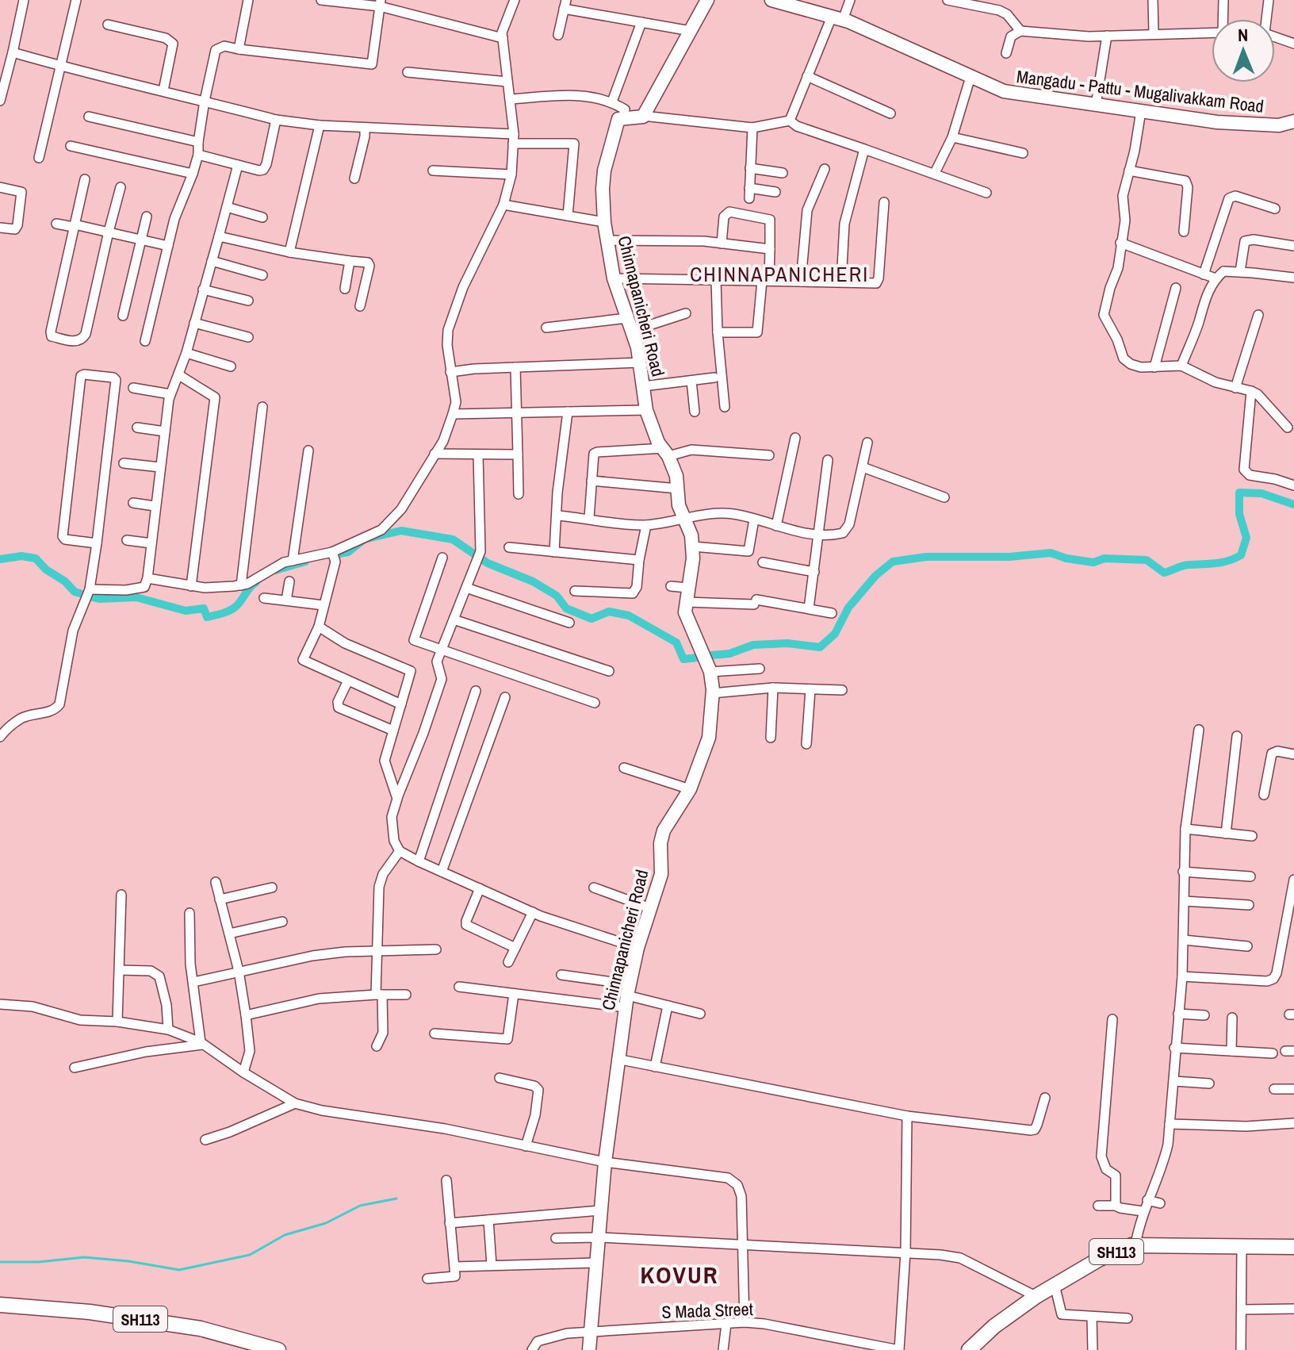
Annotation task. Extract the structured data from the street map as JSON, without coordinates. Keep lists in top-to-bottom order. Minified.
{"streets":{"main road":["SH113"],"street":["Mangadu - Pattu - Mugalivakkam Road","Chinnapanicheri Road","S Mada Street"]},"crossings":[["Chinnapanicheri Road","S Mada Street"]],"districts":["CHINNAPANICHERI","KOVUR"],"north":"top"}
